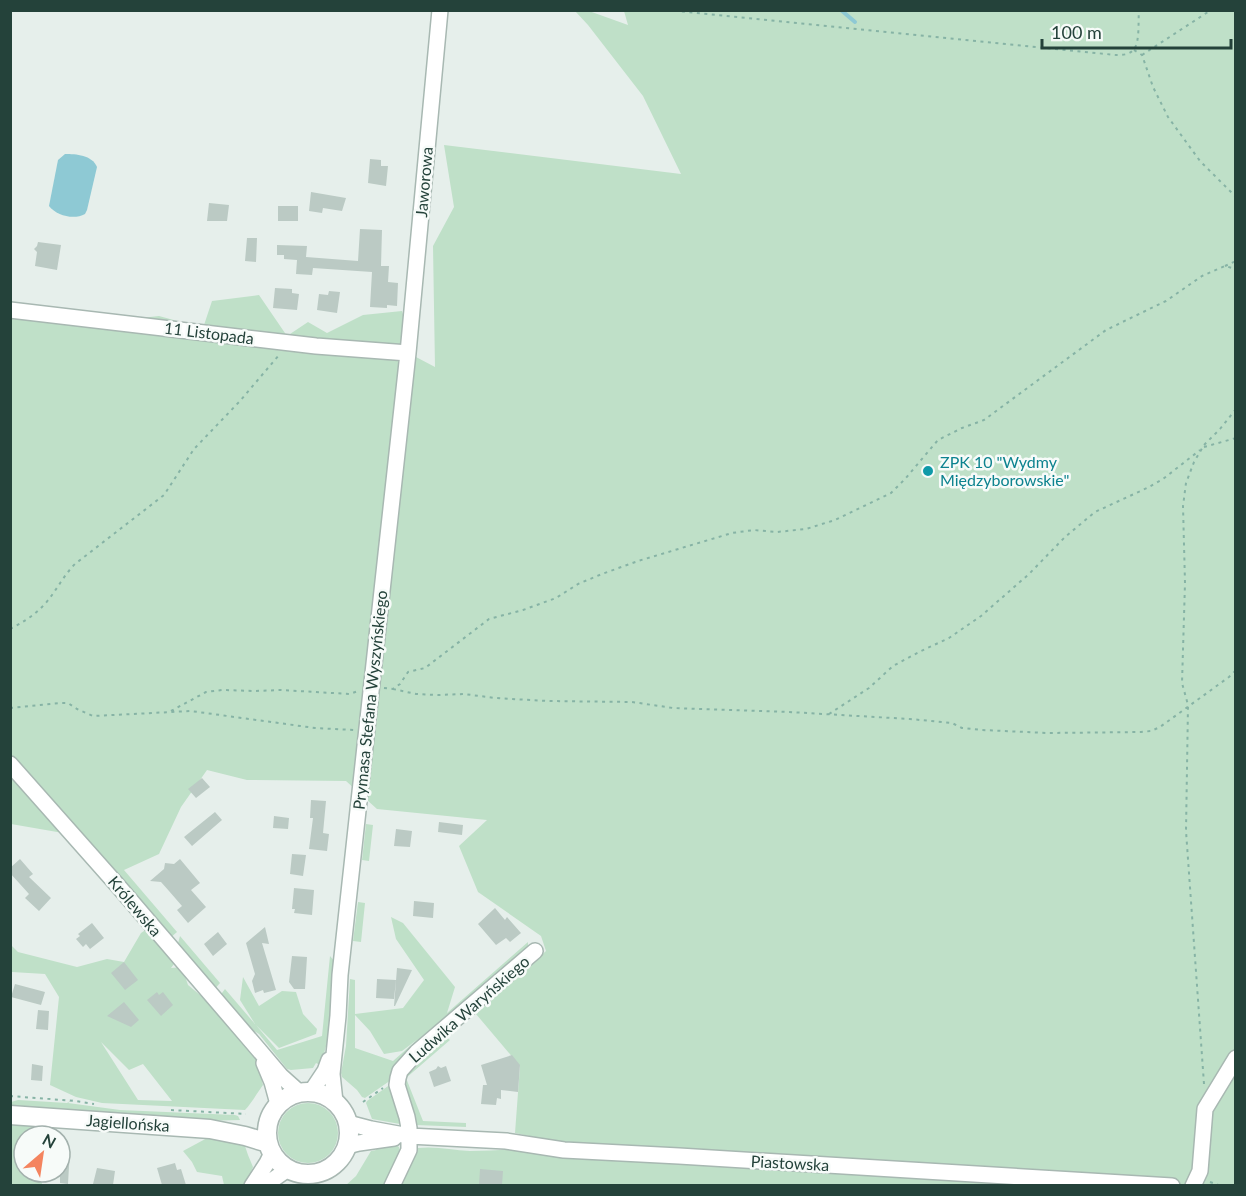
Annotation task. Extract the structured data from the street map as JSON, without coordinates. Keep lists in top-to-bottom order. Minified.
{"streets":{"street":["Jaworowa","11 Listopada","Prymasa Stefana Wyszyńskiego","Królewska","Ludwika Waryńskiego","Jagiellońska","Piastowska"]},"crossings":[["Jaworowa","11 Listopada"],["Jaworowa","Prymasa Stefana Wyszyńskiego"],["11 Listopada","Prymasa Stefana Wyszyńskiego"],["Prymasa Stefana Wyszyńskiego","Królewska"],["Prymasa Stefana Wyszyńskiego","Jagiellońska"],["Prymasa Stefana Wyszyńskiego","Piastowska"],["Królewska","Jagiellońska"],["Królewska","Piastowska"],["Ludwika Waryńskiego","Piastowska"],["Jagiellońska","Piastowska"]],"places":["ZPK 10 \"Wydmy Międzyborowskie\""],"scale_bar":"100 m","north":"top right"}
